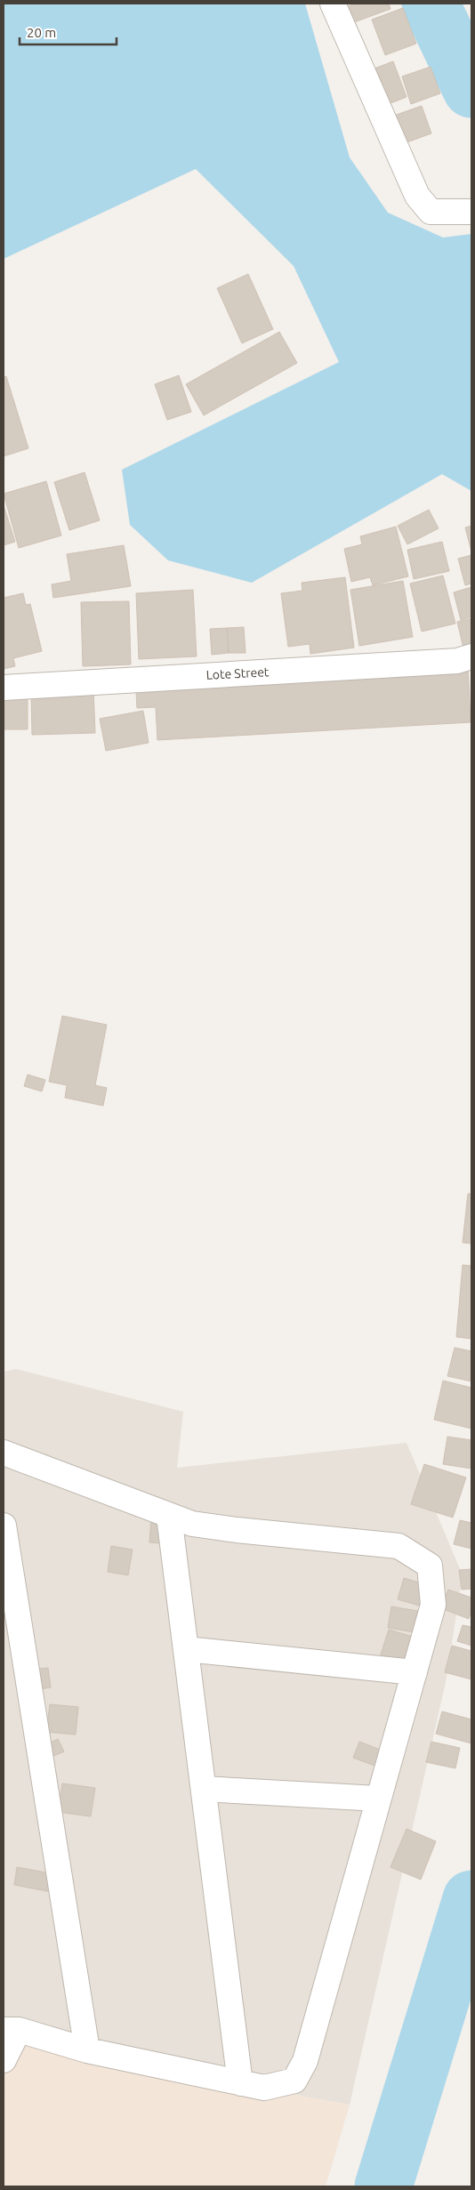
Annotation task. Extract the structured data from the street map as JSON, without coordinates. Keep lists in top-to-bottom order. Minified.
{"streets":{"street":["Lote Street"]},"scale_bar":"20 m"}
